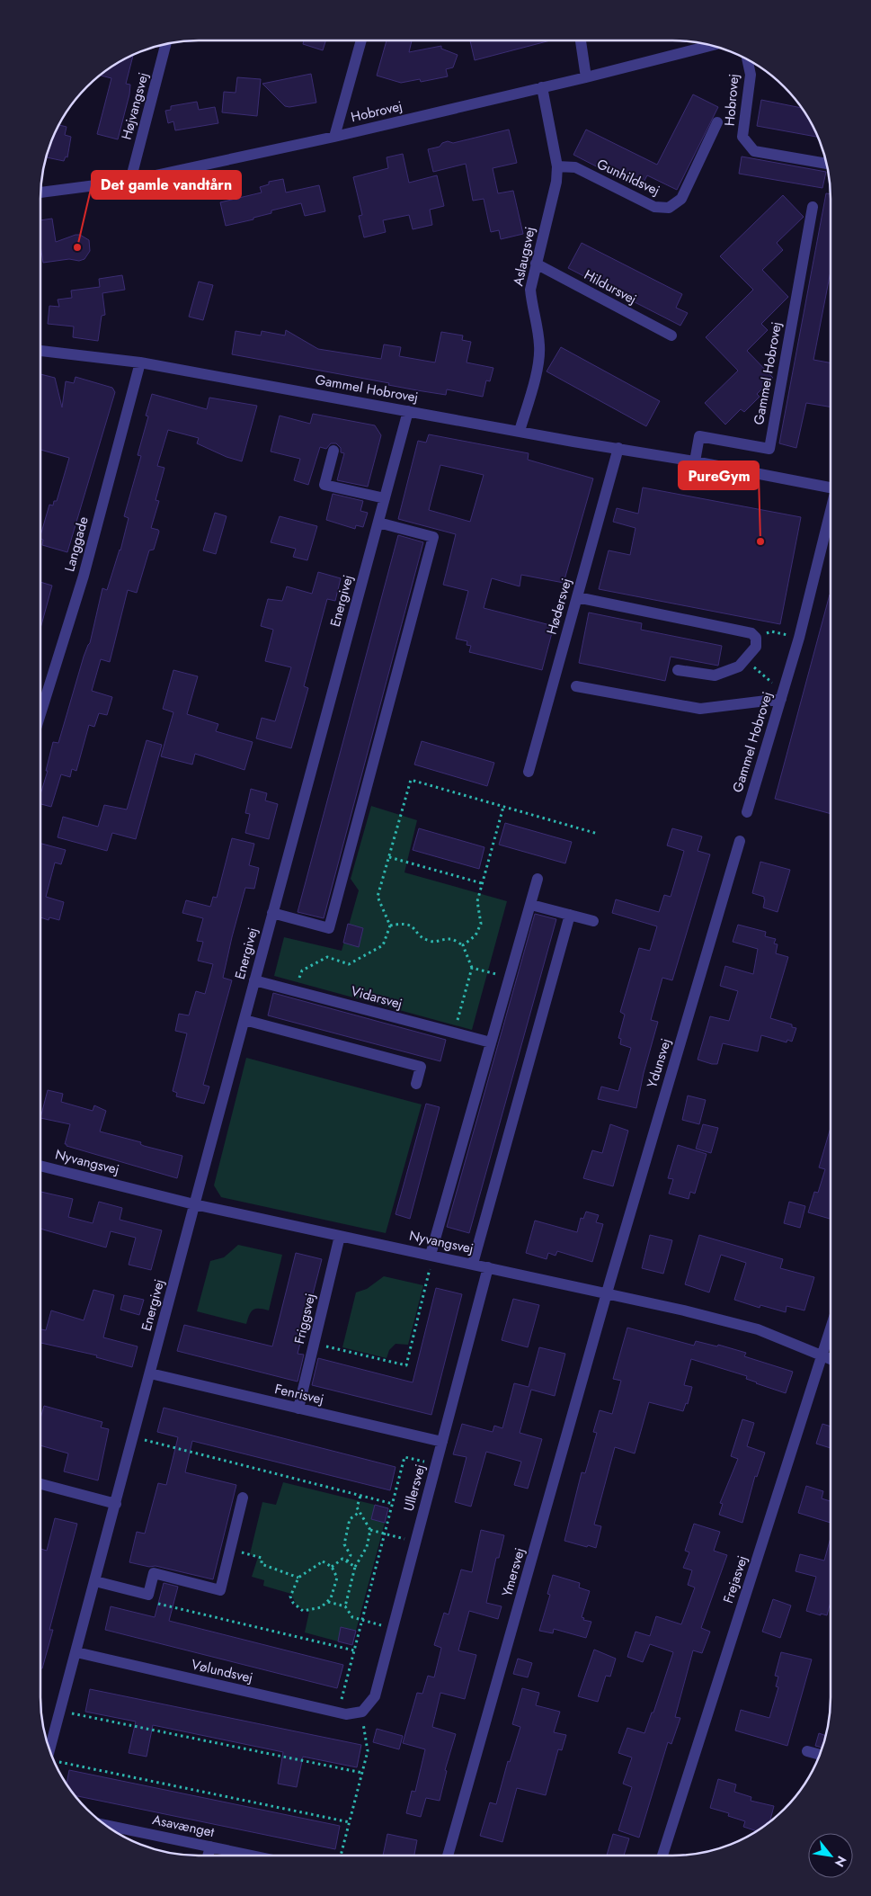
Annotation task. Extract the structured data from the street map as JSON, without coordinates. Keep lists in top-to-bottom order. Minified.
{"streets":{"street":["Hobrovej","Højvangsvej","Gunhildsvej","Aslaugsvej","Hildursvej","Gammel Hobrovej","Langgade","Energivej","Hødersvej","Vidarsvej","Ydunsvej","Nyvangsvej","Friggsvej","Fenrisvej","Ullersvej","Ymersvej","Frejasvej","Vølundsvej","Asavænget"]},"crossings":[["Hobrovej","Højvangsvej"],["Hobrovej","Aslaugsvej"],["Gunhildsvej","Aslaugsvej"],["Aslaugsvej","Hildursvej"],["Aslaugsvej","Gammel Hobrovej"],["Gammel Hobrovej","Langgade"],["Gammel Hobrovej","Energivej"],["Gammel Hobrovej","Hødersvej"],["Energivej","Vidarsvej"],["Energivej","Nyvangsvej"],["Energivej","Fenrisvej"],["Energivej","Vølundsvej"],["Ydunsvej","Nyvangsvej"],["Ydunsvej","Ymersvej"],["Nyvangsvej","Friggsvej"],["Nyvangsvej","Ullersvej"],["Nyvangsvej","Ymersvej"],["Nyvangsvej","Frejasvej"],["Friggsvej","Fenrisvej"],["Fenrisvej","Ullersvej"],["Ullersvej","Vølundsvej"]],"places":["Det gamle vandtårn","PureGym"],"north":"bottom right"}
